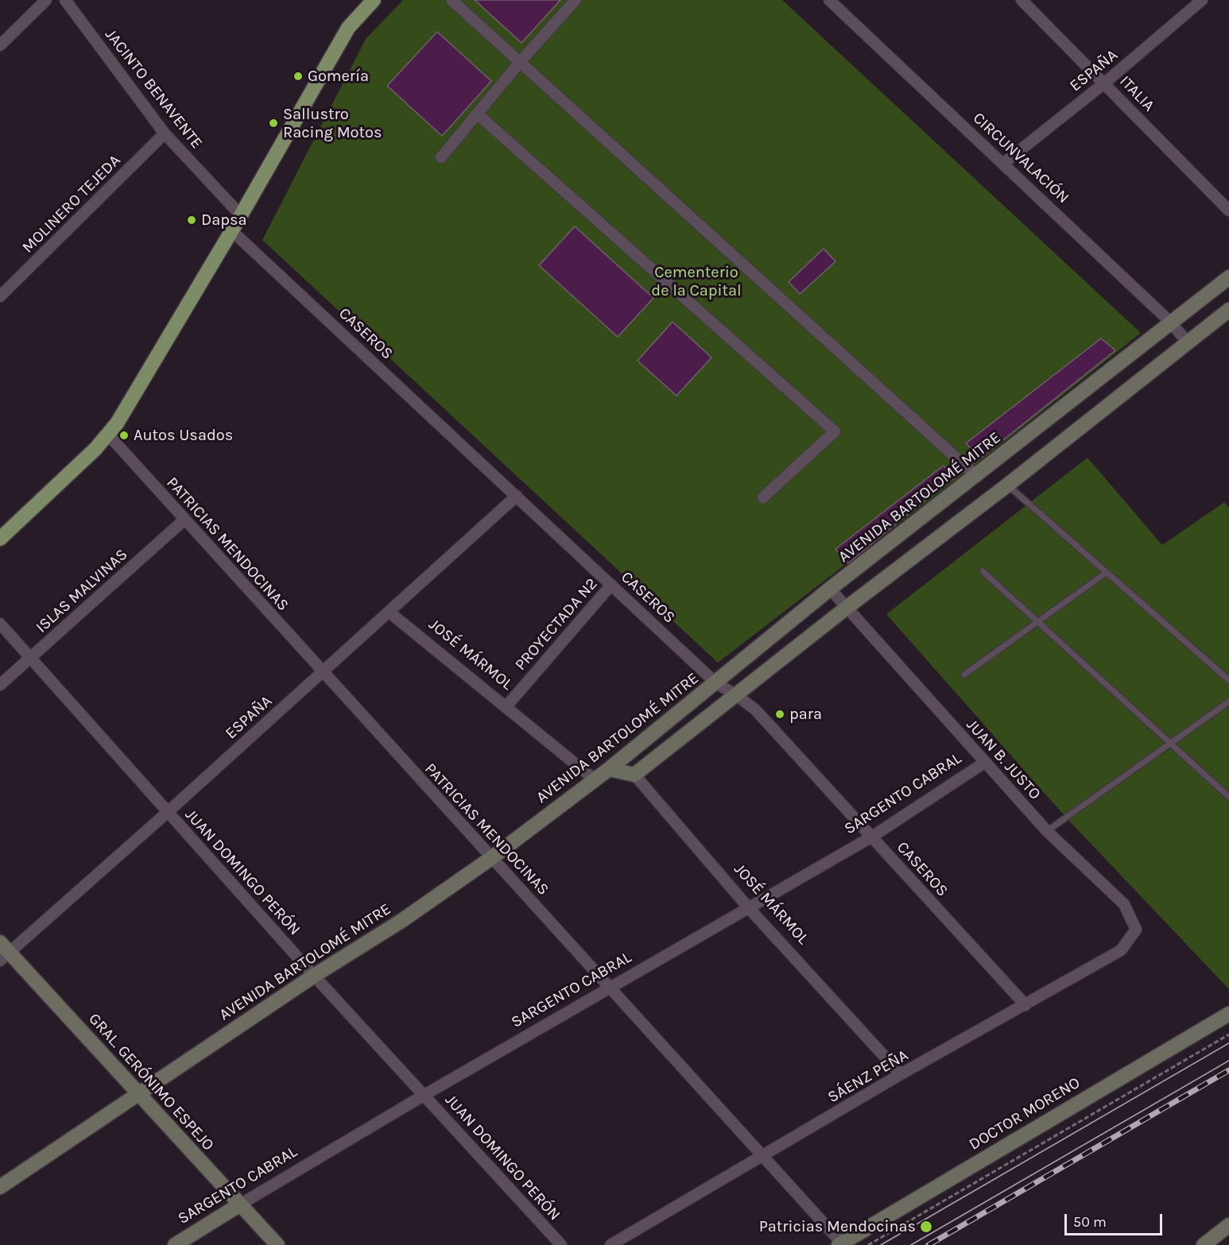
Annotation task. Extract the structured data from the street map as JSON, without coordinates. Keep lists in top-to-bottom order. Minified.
{"streets":{"street":["ESPAÑA","JACINTO BENAVENTE","ITALIA","CIRCUNVALACIÓN","MOLINERO TEJEDA","CASEROS","AVENIDA BARTOLOMÉ MITRE","PATRICIAS MENDOCINAS","ISLAS MALVINAS","PROYECTADA N2","JOSÉ MÁRMOL","JUAN B. JUSTO","SARGENTO CABRAL","JUAN DOMINGO PERÓN","SÁENZ PEÑA","GRAL. GERÓNIMO ESPEJO","DOCTOR MORENO"]},"crossings":[["ESPAÑA","ITALIA"],["ESPAÑA","CIRCUNVALACIÓN"],["ESPAÑA","CASEROS"],["ESPAÑA","PATRICIAS MENDOCINAS"],["ESPAÑA","JOSÉ MÁRMOL"],["ESPAÑA","JUAN DOMINGO PERÓN"],["ESPAÑA","GRAL. GERÓNIMO ESPEJO"],["JACINTO BENAVENTE","MOLINERO TEJEDA"],["CIRCUNVALACIÓN","AVENIDA BARTOLOMÉ MITRE"],["CASEROS","AVENIDA BARTOLOMÉ MITRE"],["CASEROS","PROYECTADA N2"],["CASEROS","SARGENTO CABRAL"],["CASEROS","SÁENZ PEÑA"],["AVENIDA BARTOLOMÉ MITRE","PATRICIAS MENDOCINAS"],["AVENIDA BARTOLOMÉ MITRE","JOSÉ MÁRMOL"],["AVENIDA BARTOLOMÉ MITRE","JUAN B. JUSTO"],["AVENIDA BARTOLOMÉ MITRE","JUAN DOMINGO PERÓN"],["AVENIDA BARTOLOMÉ MITRE","GRAL. GERÓNIMO ESPEJO"],["PATRICIAS MENDOCINAS","ISLAS MALVINAS"],["PATRICIAS MENDOCINAS","SARGENTO CABRAL"],["PATRICIAS MENDOCINAS","SÁENZ PEÑA"],["PATRICIAS MENDOCINAS","DOCTOR MORENO"],["ISLAS MALVINAS","JUAN DOMINGO PERÓN"],["PROYECTADA N2","JOSÉ MÁRMOL"],["JOSÉ MÁRMOL","SARGENTO CABRAL"],["JOSÉ MÁRMOL","SÁENZ PEÑA"],["JUAN B. JUSTO","SARGENTO CABRAL"],["JUAN B. JUSTO","SÁENZ PEÑA"],["SARGENTO CABRAL","JUAN DOMINGO PERÓN"],["SARGENTO CABRAL","GRAL. GERÓNIMO ESPEJO"]],"parks":["Cementerio de la Capital"],"places":["Gomería","Sallustro Racing Motos","Dapsa","Autos Usados","para","Patricias Mendocinas"],"scale_bar":"50 m"}
